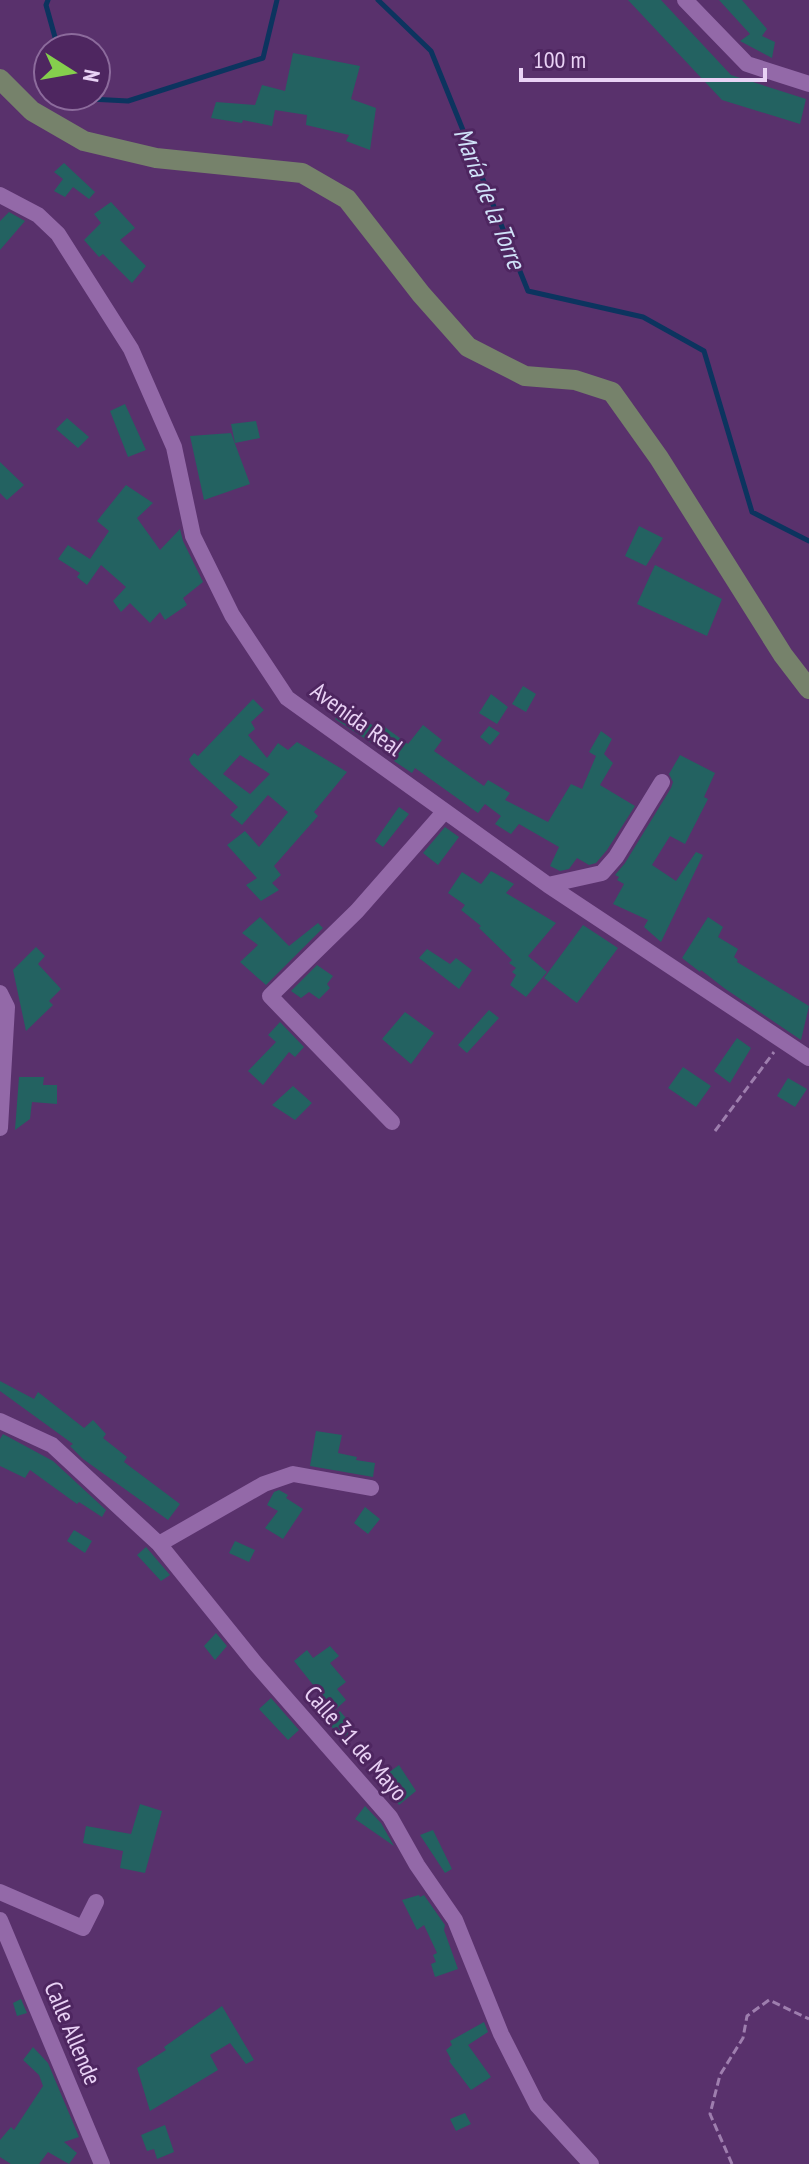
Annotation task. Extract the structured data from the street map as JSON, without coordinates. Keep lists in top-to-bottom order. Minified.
{"streets":{"street":["Avenida Real","Calle 31 de Mayo","Calle Allende"]},"water":["María de la Torre"],"scale_bar":"100 m","north":"right"}
